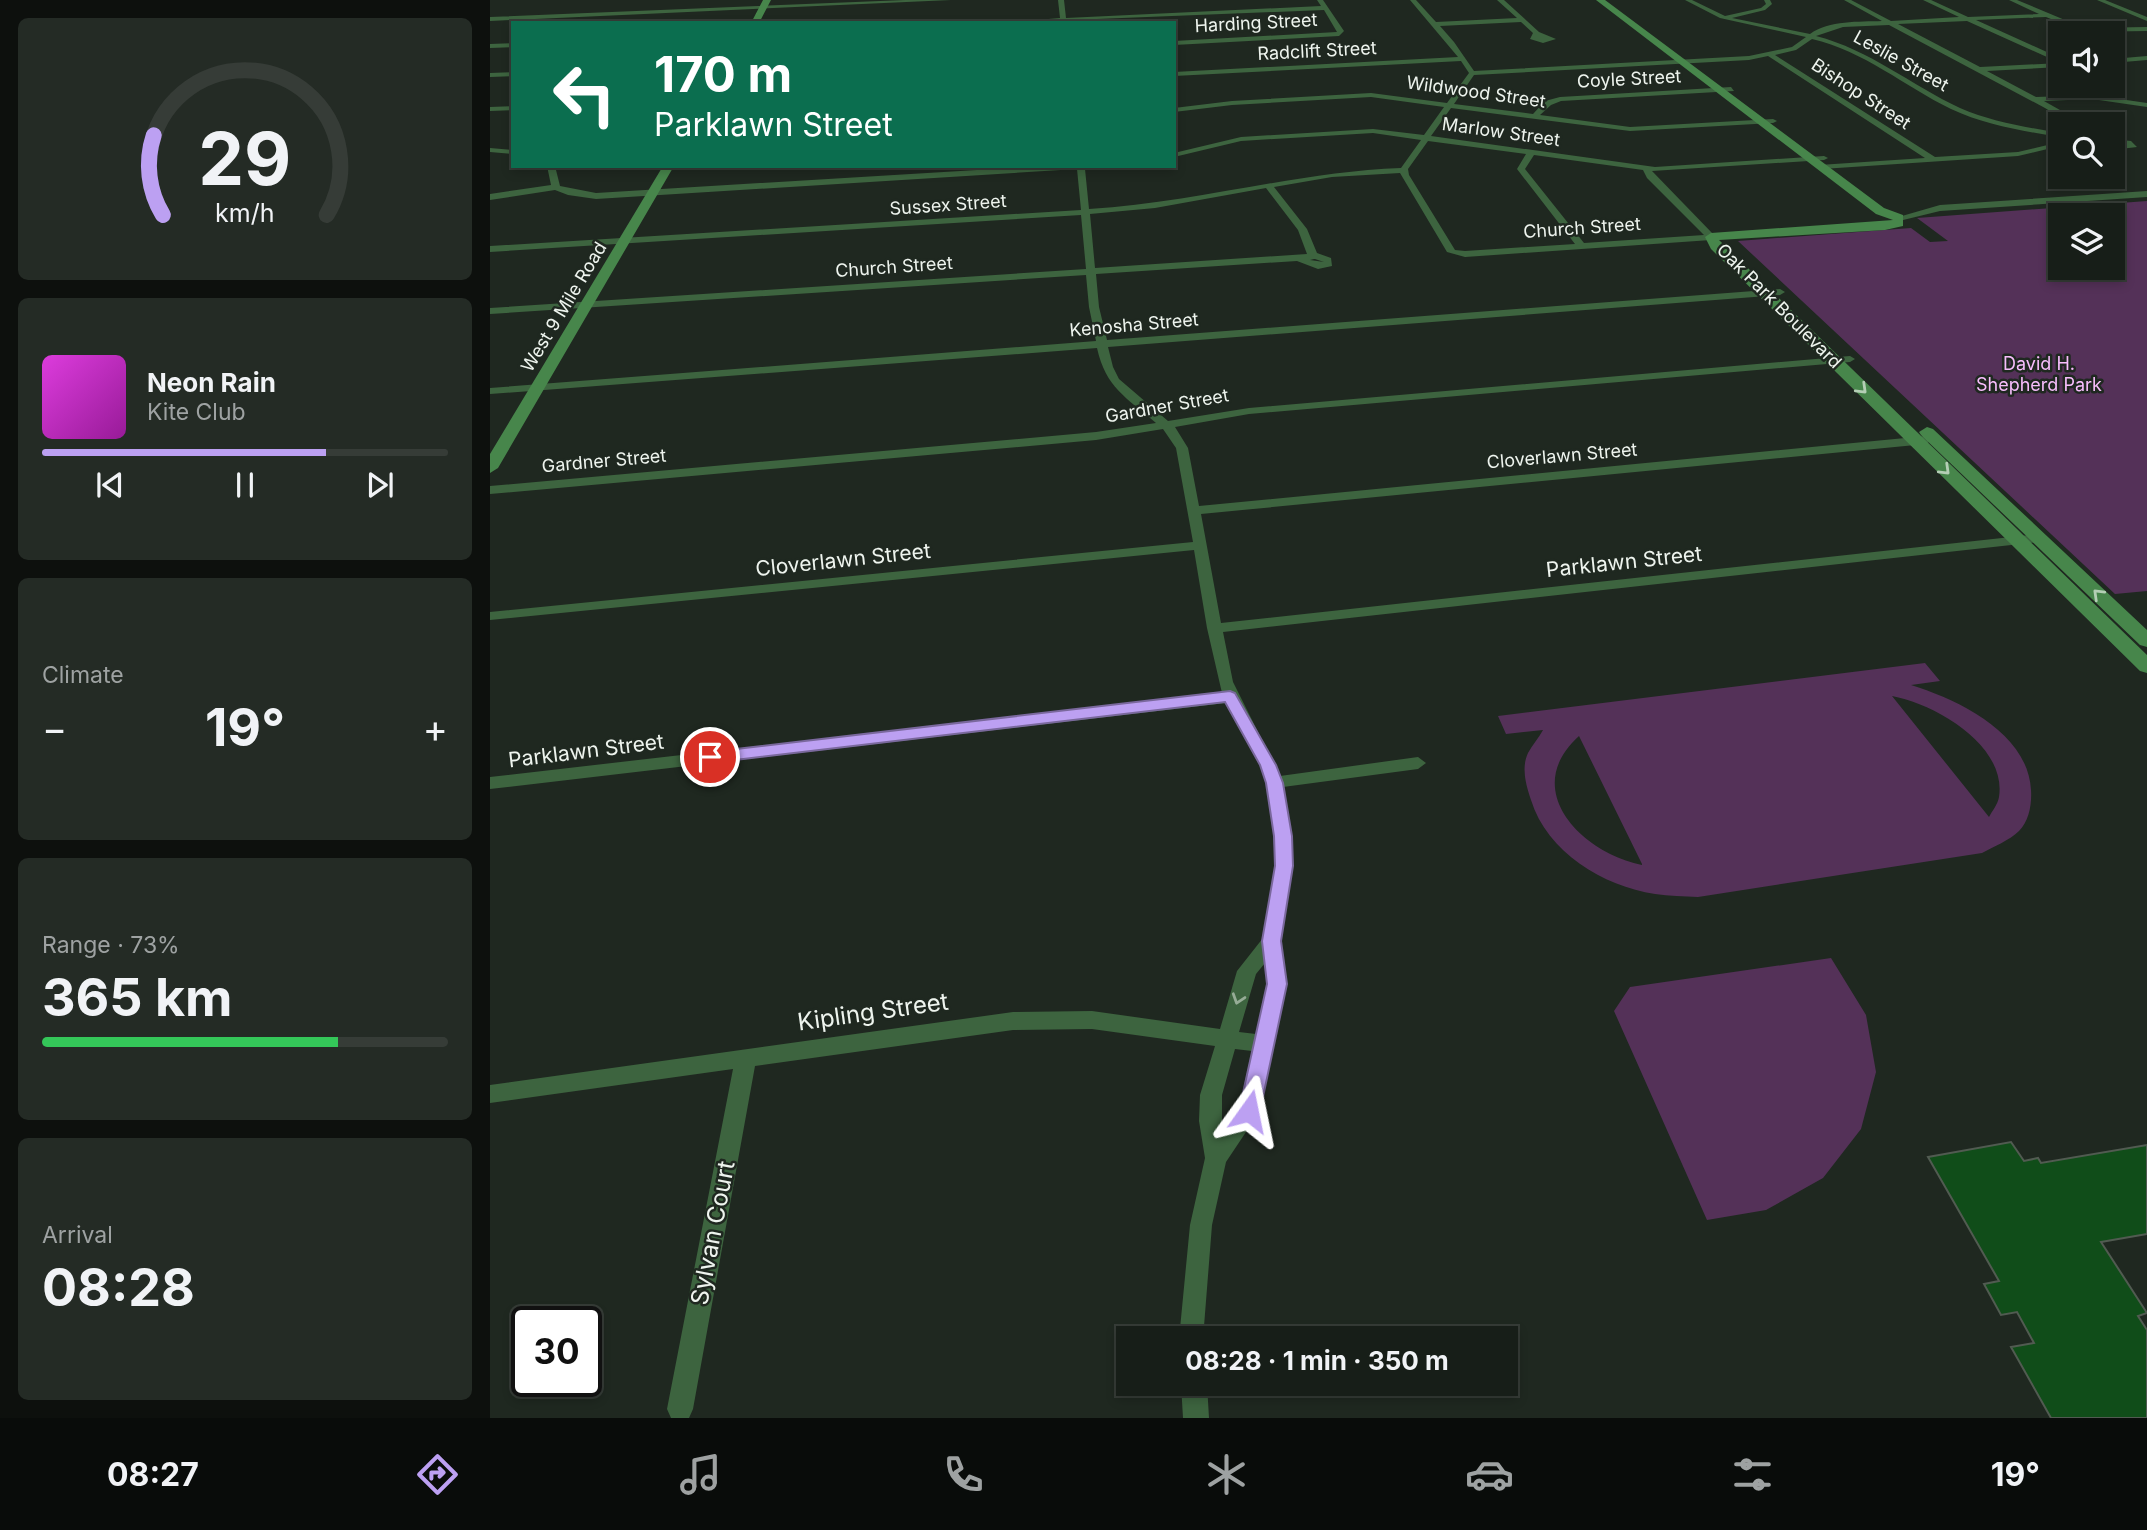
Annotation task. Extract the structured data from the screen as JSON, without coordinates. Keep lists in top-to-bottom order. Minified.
{"streets":{"street":["Harding Street","Radclift Street","Leslie Street","Coyle Street","Wildwood Street","Bishop Street","Marlow Street","Sussex Street","Church Street","Oak Park Boulevard","West 9 Mile Road","Kenosha Street","Gardner Street","Cloverlawn Street","Parklawn Street","Kipling Street","Sylvan Court"]},"crossings":[["Coyle Street","Wildwood Street"],["Sussex Street","Church Street"],["Sussex Street","West 9 Mile Road"],["Church Street","Oak Park Boulevard"],["Church Street","West 9 Mile Road"],["Oak Park Boulevard","Kenosha Street"],["Oak Park Boulevard","Gardner Street"],["Oak Park Boulevard","Cloverlawn Street"],["Oak Park Boulevard","Parklawn Street"],["West 9 Mile Road","Kenosha Street"],["Kipling Street","Sylvan Court"]],"parks":["David H. Shepherd Park"],"page":{"turn":["170 m","Parklawn Street"],"song":["Neon Rain","Kite Club"],"tile":["Climate",["Range · 73%","365 km"],["Arrival","08:28"]],"heat":["−","19°","+"],"limit":"30","trip":"08:28 · 1 min · 350 m","tabs":["08:27","19°"],"gauge":["29","km/h"]}}
